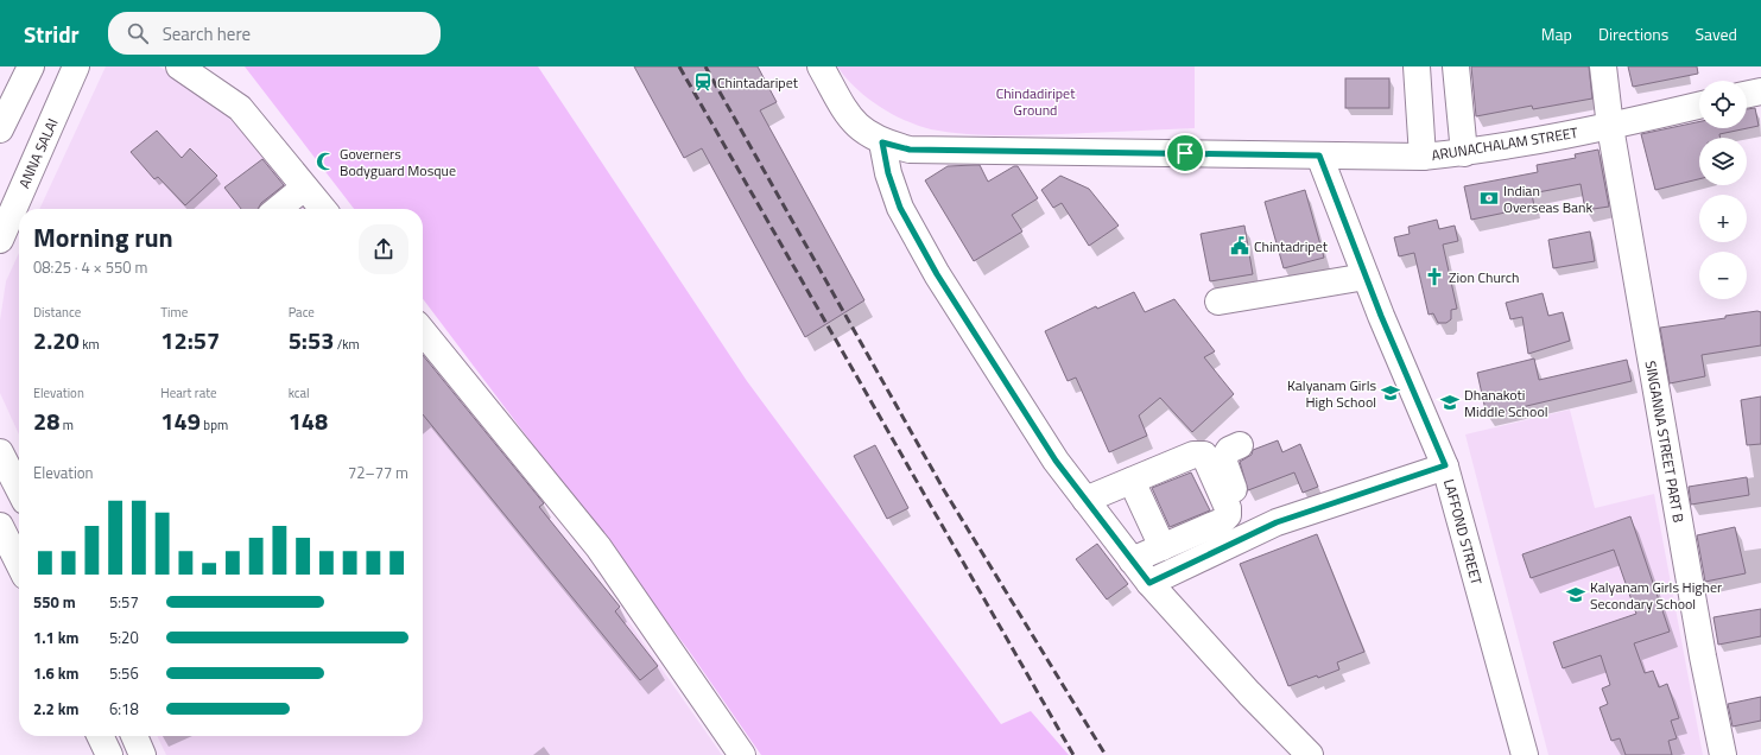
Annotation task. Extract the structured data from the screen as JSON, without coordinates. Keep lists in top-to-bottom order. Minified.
{"streets":{"street":["ARUNACHALAM STREET","ANNA SALAI","SINGANNA STREET PART B","LAFFOND STREET"]},"crossings":[["ARUNACHALAM STREET","SINGANNA STREET PART B"],["ARUNACHALAM STREET","LAFFOND STREET"]],"parks":["Chindadiripet Ground"],"places":{"station":["Chintadaripet"],"mosque":["Governers Bodyguard Mosque"],"bank":["Indian Overseas Bank"],"public building":["Chintadripet"],"church":["Zion Church"],"school or university":["Kalyanam Girls High School","Dhanakoti Middle School","Kalyanam Girls Higher Secondary School"]},"page":{"header":"Stridr","search":"Search here","nav":["Map","Directions","Saved"],"map_buttons":["+","−"],"heading":["Morning run","08:25 · 4 × 550 m"],"stats":[["Distance","2.20 km"],["Time","12:57"],["Pace","5:53 /km"],["Elevation","28 m"],["Heart rate","149 bpm"],["kcal","148"]],"chart":["Elevation","72–77 m"],"list":[{"name":"550 m","note":"5:57"},{"name":"1.1 km","note":"5:20"},{"name":"1.6 km","note":"5:56"},{"name":"2.2 km","note":"6:18"}]}}
